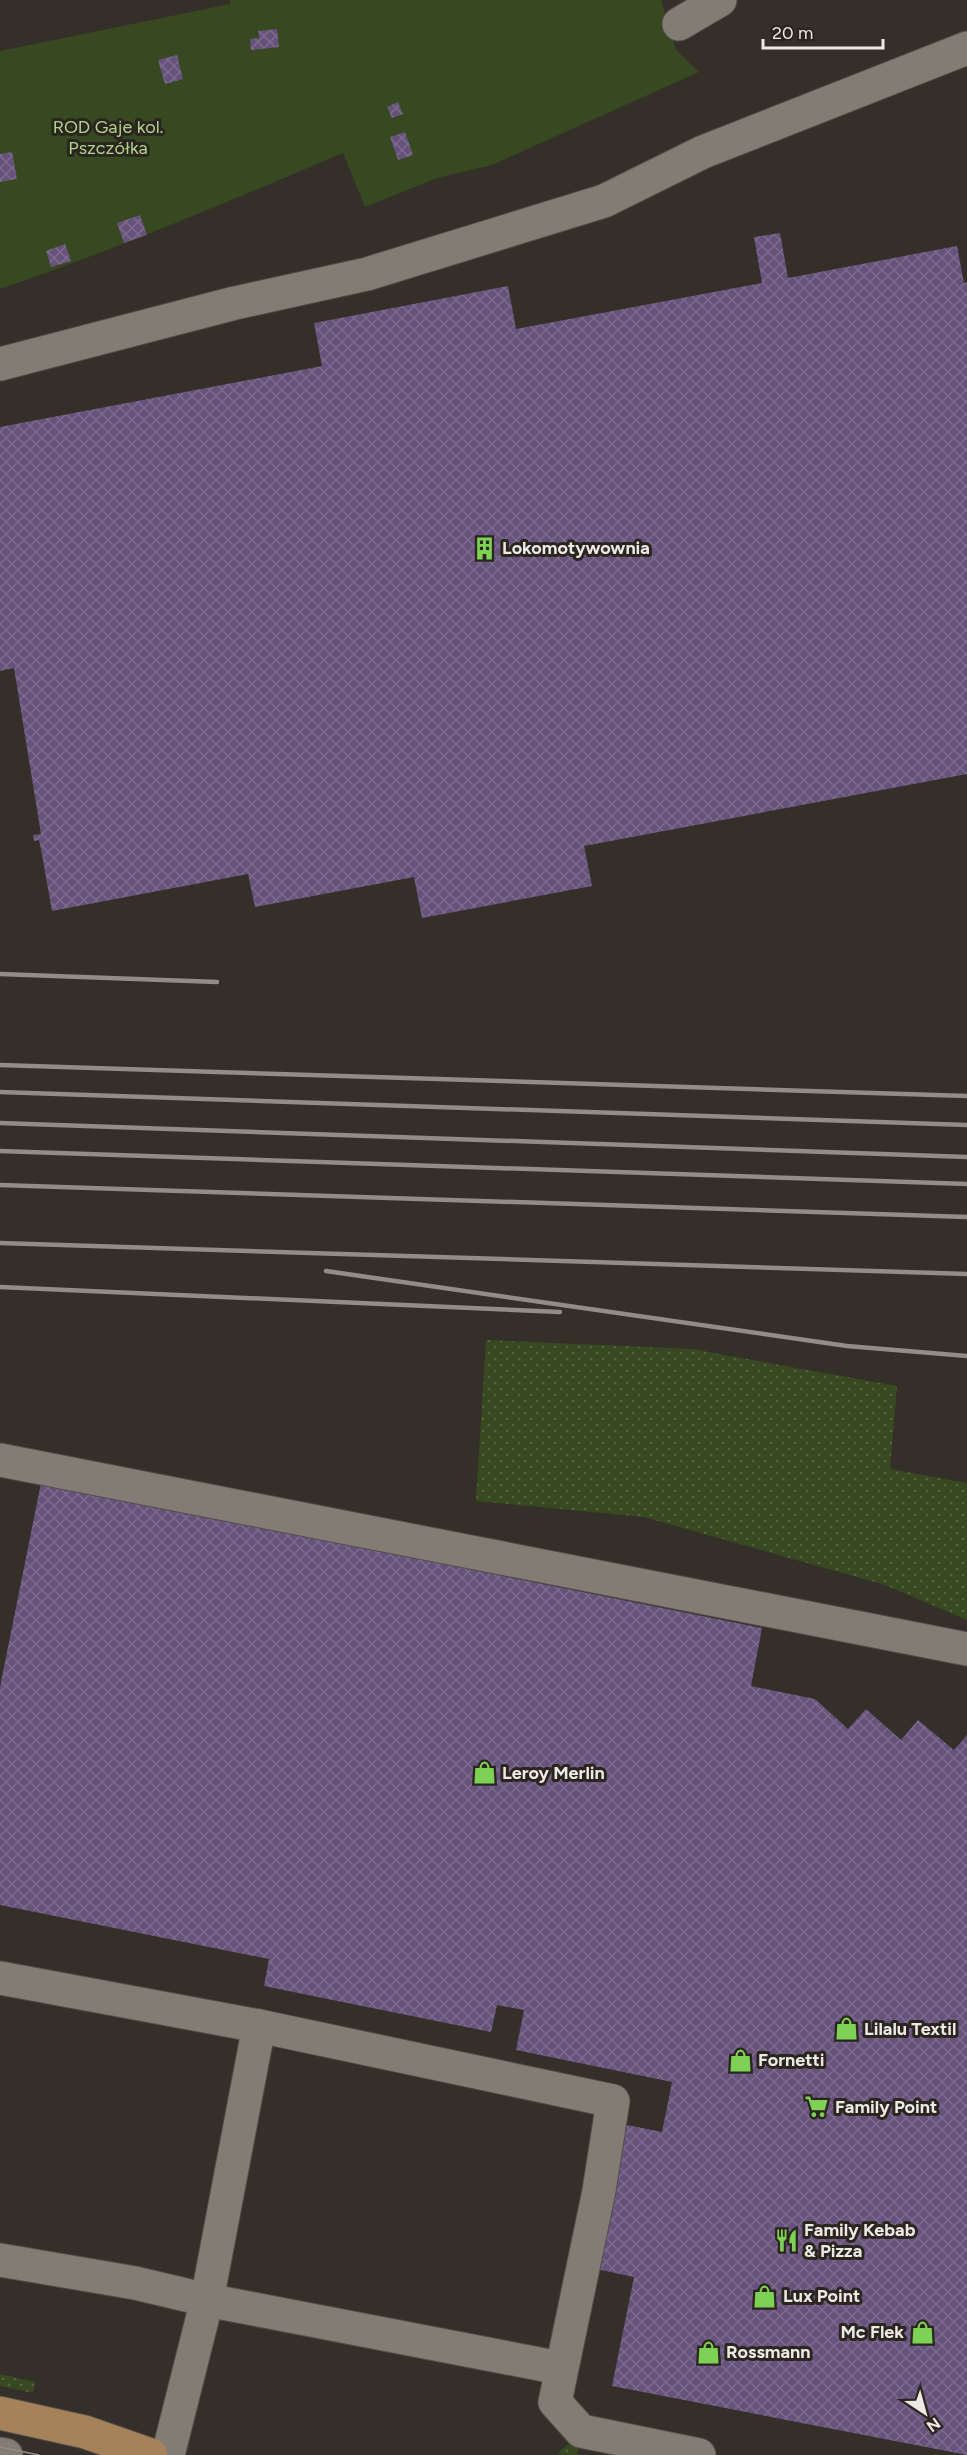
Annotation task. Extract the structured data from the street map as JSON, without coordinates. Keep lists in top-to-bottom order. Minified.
{"parks":["ROD Gaje kol. Pszczółka"],"places":{"building":["Lokomotywownia"],"shop":["Leroy Merlin","Lilalu Textil","Fornetti","Lux Point","Mc Flek","Rossmann"],"supermarket":["Family Point"],"restaurant":["Family Kebab & Pizza"]},"scale_bar":"20 m","north":"bottom right"}
